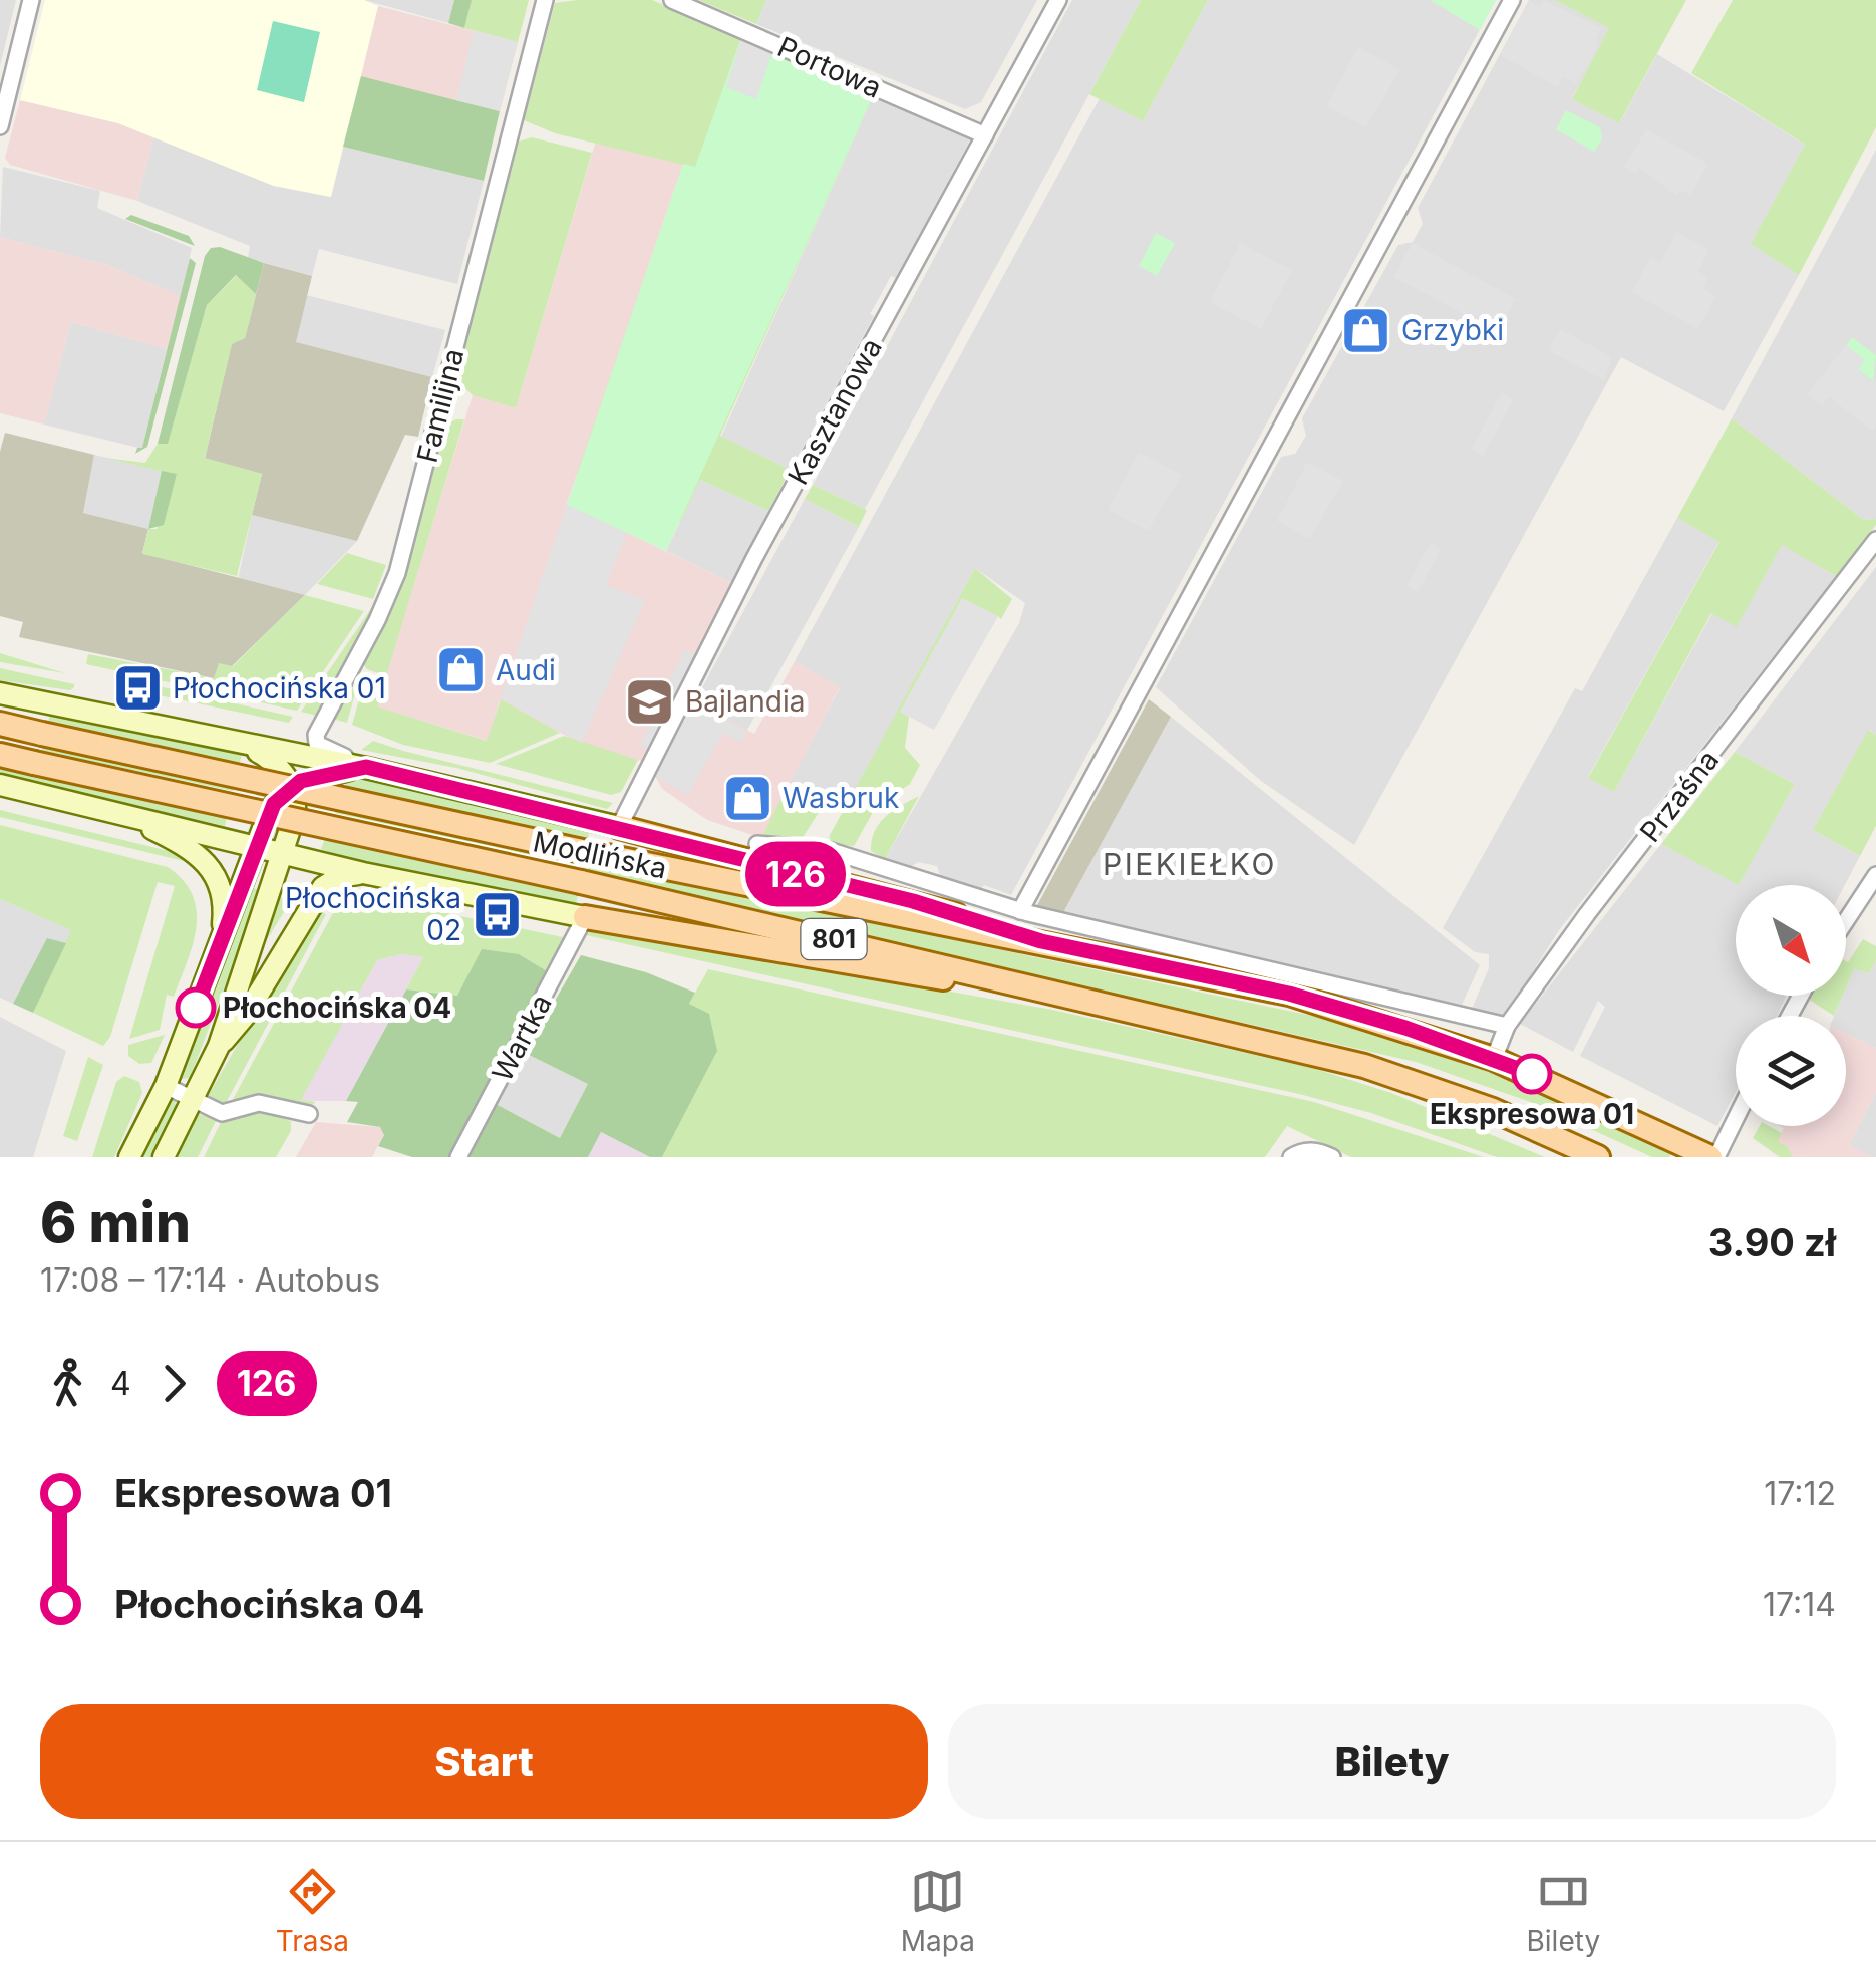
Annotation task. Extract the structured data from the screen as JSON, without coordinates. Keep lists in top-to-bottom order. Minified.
{"streets":{"main road":["Modlińska","801"],"street":["Portowa","Familijna","Kasztanowa","Przaśna","Wartka"]},"crossings":[["Portowa","Kasztanowa"],["Familijna","Modlińska"],["Kasztanowa","Modlińska"],["Przaśna","Modlińska"]],"districts":["PIEKIEŁKO"],"places":{"shop":["Grzybki","Audi","Wasbruk"],"bus stop":["Płochocińska 01","Płochocińska 02"],"school or university":["Bajlandia"],"other":["Płochocińska 04","Ekspresowa 01"]},"lines":["bus line 126"],"north":"bottom right","page":{"on_map":"126","heading":["6 min","17:08 – 17:14 · Autobus","3.90 zł"],"legs":["4","126"],"list":[{"name":"Ekspresowa 01","value":"17:12"},{"name":"Płochocińska 04","value":"17:14"}],"buttons":["Start","Bilety"],"tabs":["Trasa","Mapa","Bilety"]}}
